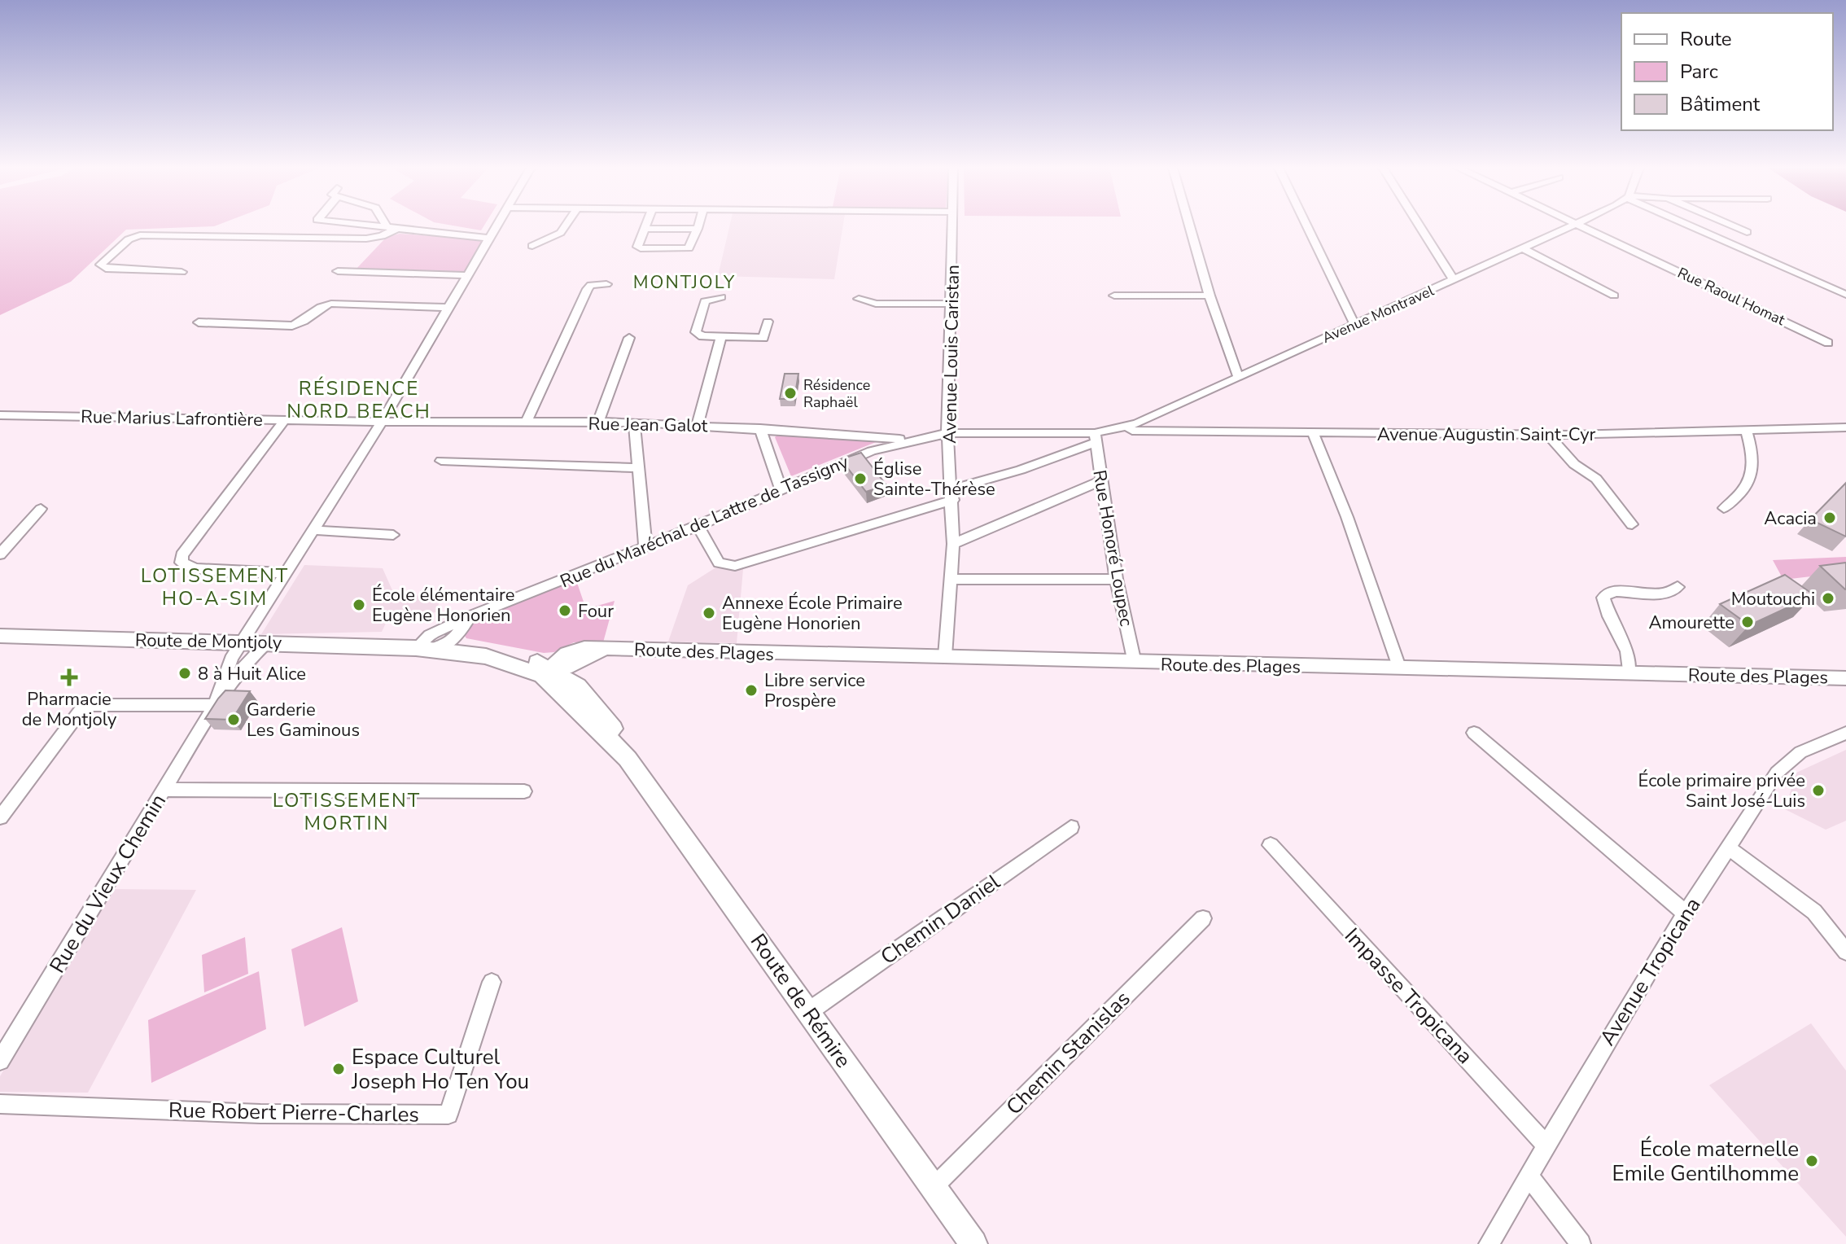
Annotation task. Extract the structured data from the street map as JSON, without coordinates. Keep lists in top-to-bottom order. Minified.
{"streets":{"main road":["Route de Montjoly","Route de Rémire"],"street":["Rue Raoul Homat","Avenue Montravel","Avenue Louis Caristan","Rue Marius Lafrontière","Rue Jean Galot","Avenue Augustin Saint-Cyr","Rue du Maréchal de Lattre de Tassigny","Rue Honoré Loupec","Route des Plages","Rue du Vieux Chemin","Chemin Daniel","Avenue Tropicana","Impasse Tropicana","Chemin Stanislas","Rue Robert Pierre-Charles"]},"crossings":[["Avenue Montravel","Avenue Augustin Saint-Cyr"],["Avenue Montravel","Rue du Maréchal de Lattre de Tassigny"],["Avenue Montravel","Rue Honoré Loupec"],["Avenue Louis Caristan","Rue du Maréchal de Lattre de Tassigny"],["Avenue Louis Caristan","Route des Plages"],["Rue Marius Lafrontière","Rue Jean Galot"],["Rue Marius Lafrontière","Rue du Vieux Chemin"],["Rue Jean Galot","Rue du Maréchal de Lattre de Tassigny"],["Rue Jean Galot","Rue du Vieux Chemin"],["Rue du Maréchal de Lattre de Tassigny","Rue Honoré Loupec"],["Rue du Maréchal de Lattre de Tassigny","Route de Montjoly"],["Rue du Maréchal de Lattre de Tassigny","Route de Rémire"],["Rue Honoré Loupec","Route des Plages"],["Route de Montjoly","Rue du Vieux Chemin"],["Route de Montjoly","Route de Rémire"],["Route des Plages","Route de Rémire"],["Chemin Daniel","Route de Rémire"],["Avenue Tropicana","Impasse Tropicana"],["Route de Rémire","Chemin Stanislas"]],"districts":["MONTJOLY","RÉSIDENCE NORD BEACH","LOTISSEMENT HO-A-SIM","LOTISSEMENT MORTIN"],"places":{"other":["Résidence Raphaël","Église Sainte-Thérèse","Acacia","Moutouchi","École élémentaire Eugène Honorien","Four","Annexe École Primaire Eugène Honorien","Amourette","8 à Huit Alice","Libre service Prospère","Garderie Les Gaminous","École primaire privée Saint José-Luis","Espace Culturel Joseph Ho Ten You","École maternelle Emile Gentilhomme"],"health":["Pharmacie de Montjoly"]},"legend":["Route","Parc","Bâtiment"]}
